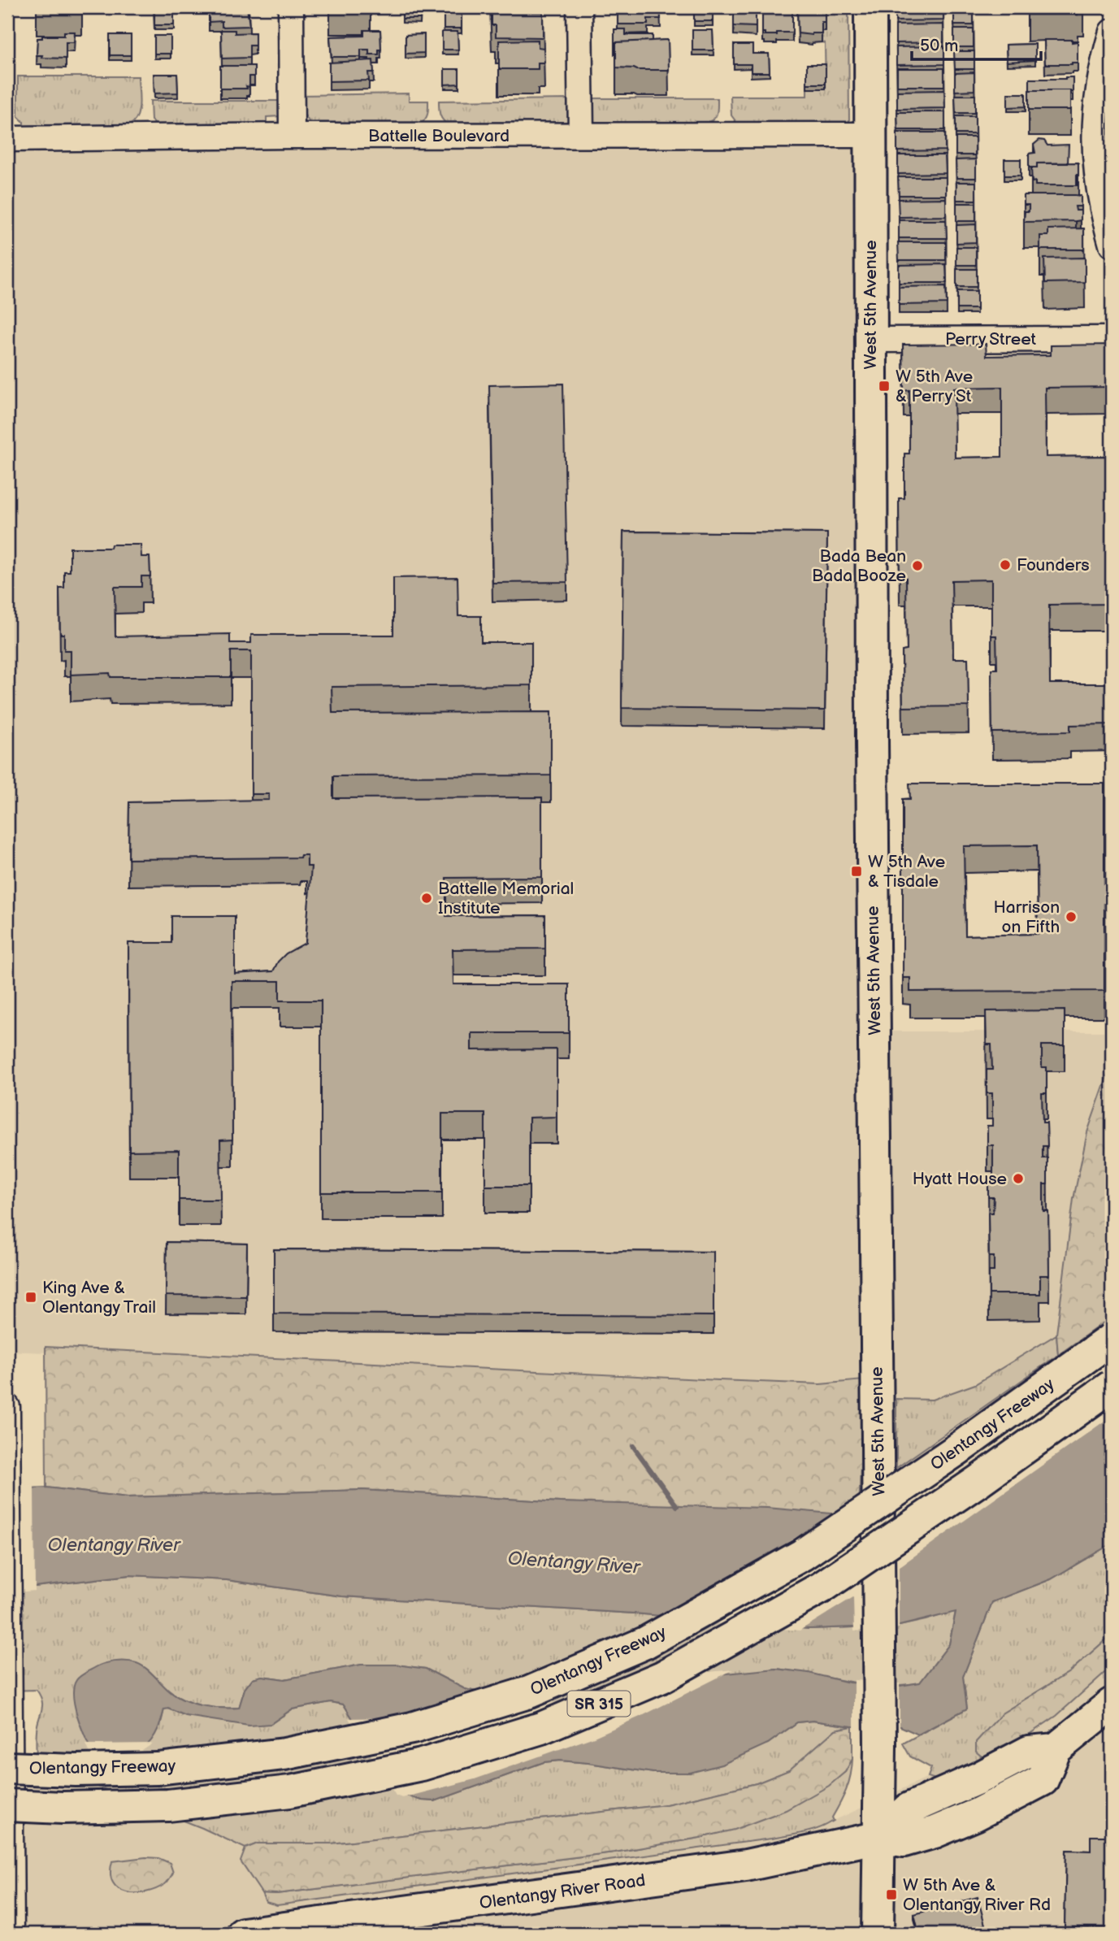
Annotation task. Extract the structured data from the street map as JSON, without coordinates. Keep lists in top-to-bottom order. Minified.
{"streets":{"main road":["West 5th Avenue","Olentangy Freeway","SR 315","Olentangy River Road"],"street":["Battelle Boulevard","Perry Street"]},"crossings":[["Battelle Boulevard","West 5th Avenue"],["West 5th Avenue","Perry Street"],["West 5th Avenue","Olentangy River Road"]],"water":["Olentangy River"],"places":{"transit":["W 5th Ave & Perry St","W 5th Ave & Tisdale","King Ave & Olentangy Trail","W 5th Ave & Olentangy River Rd"],"other":["Founders","Bada Bean Bada Booze","Battelle Memorial Institute","Harrison on Fifth","Hyatt House"]},"scale_bar":"50 m"}
